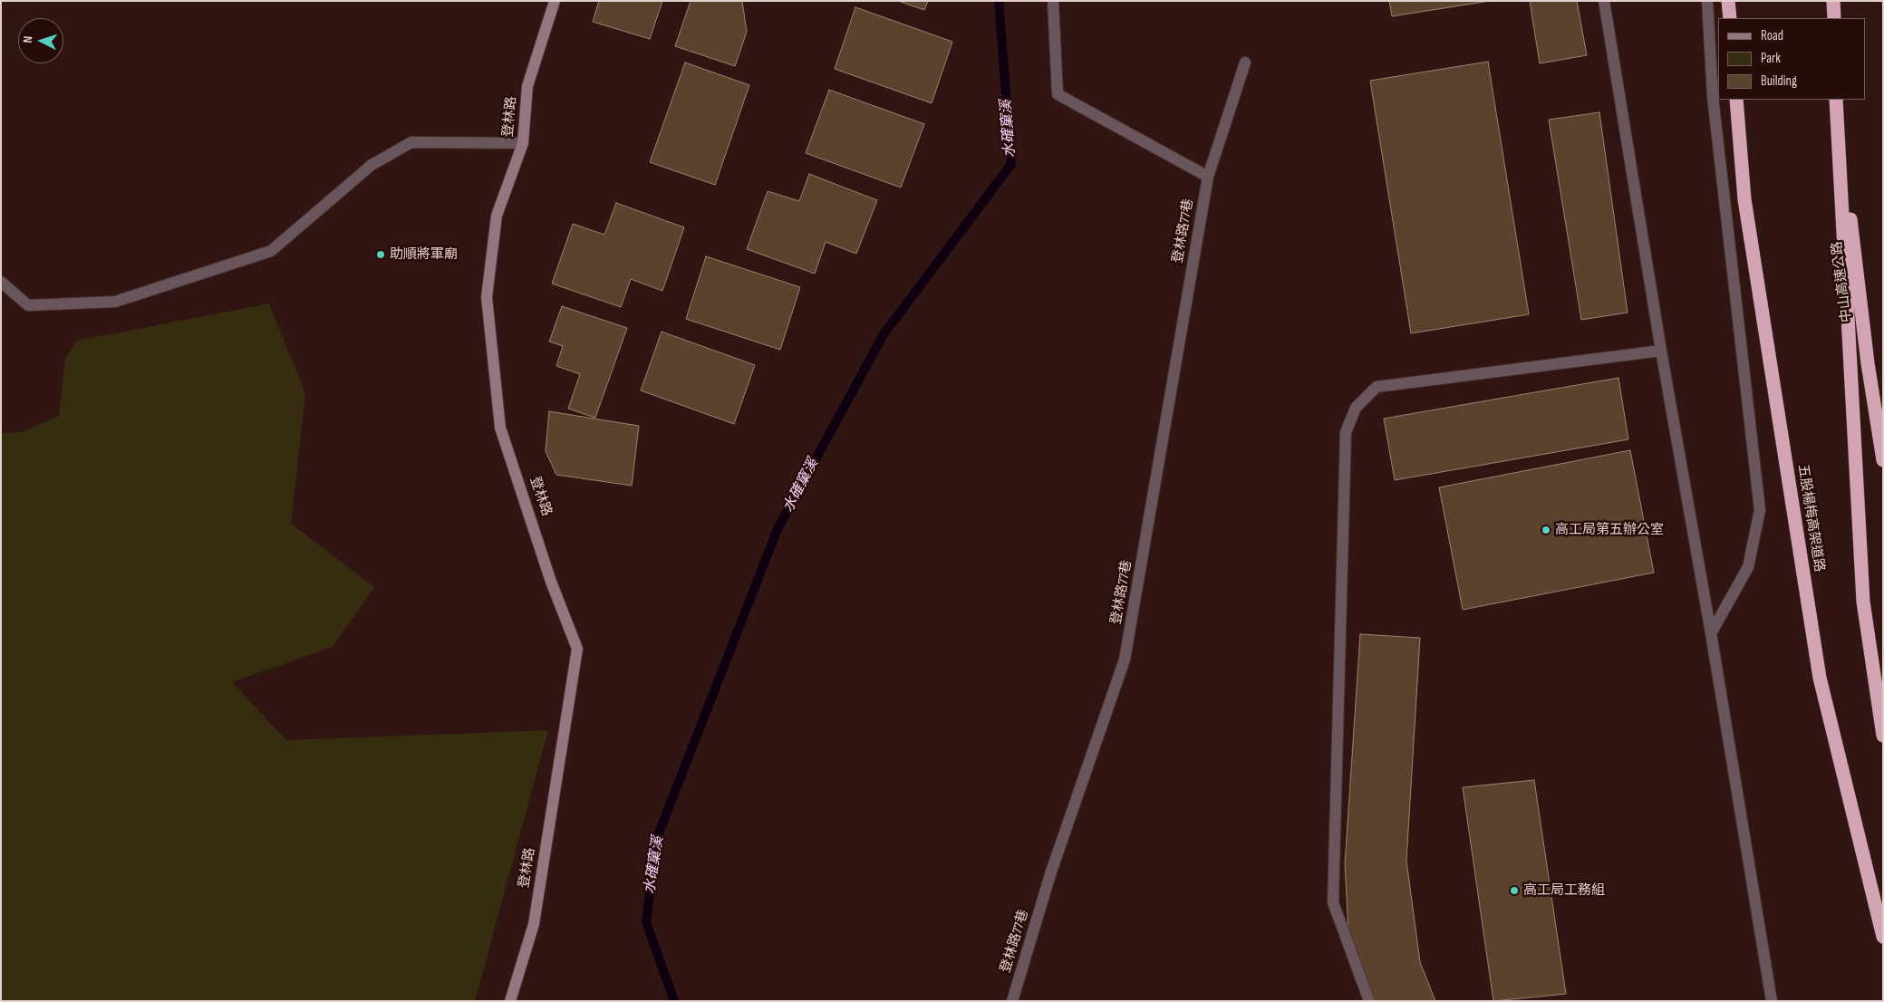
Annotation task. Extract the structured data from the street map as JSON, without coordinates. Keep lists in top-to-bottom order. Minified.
{"streets":{"highway":["中山高速公路","五股楊梅高架道路"],"street":["登林路","登林路77巷"]},"water":["水確窠溪"],"places":["助順將軍廟","高工局第五辦公室","高工局工務組"],"legend":["Road","Park","Building"],"north":"left"}
